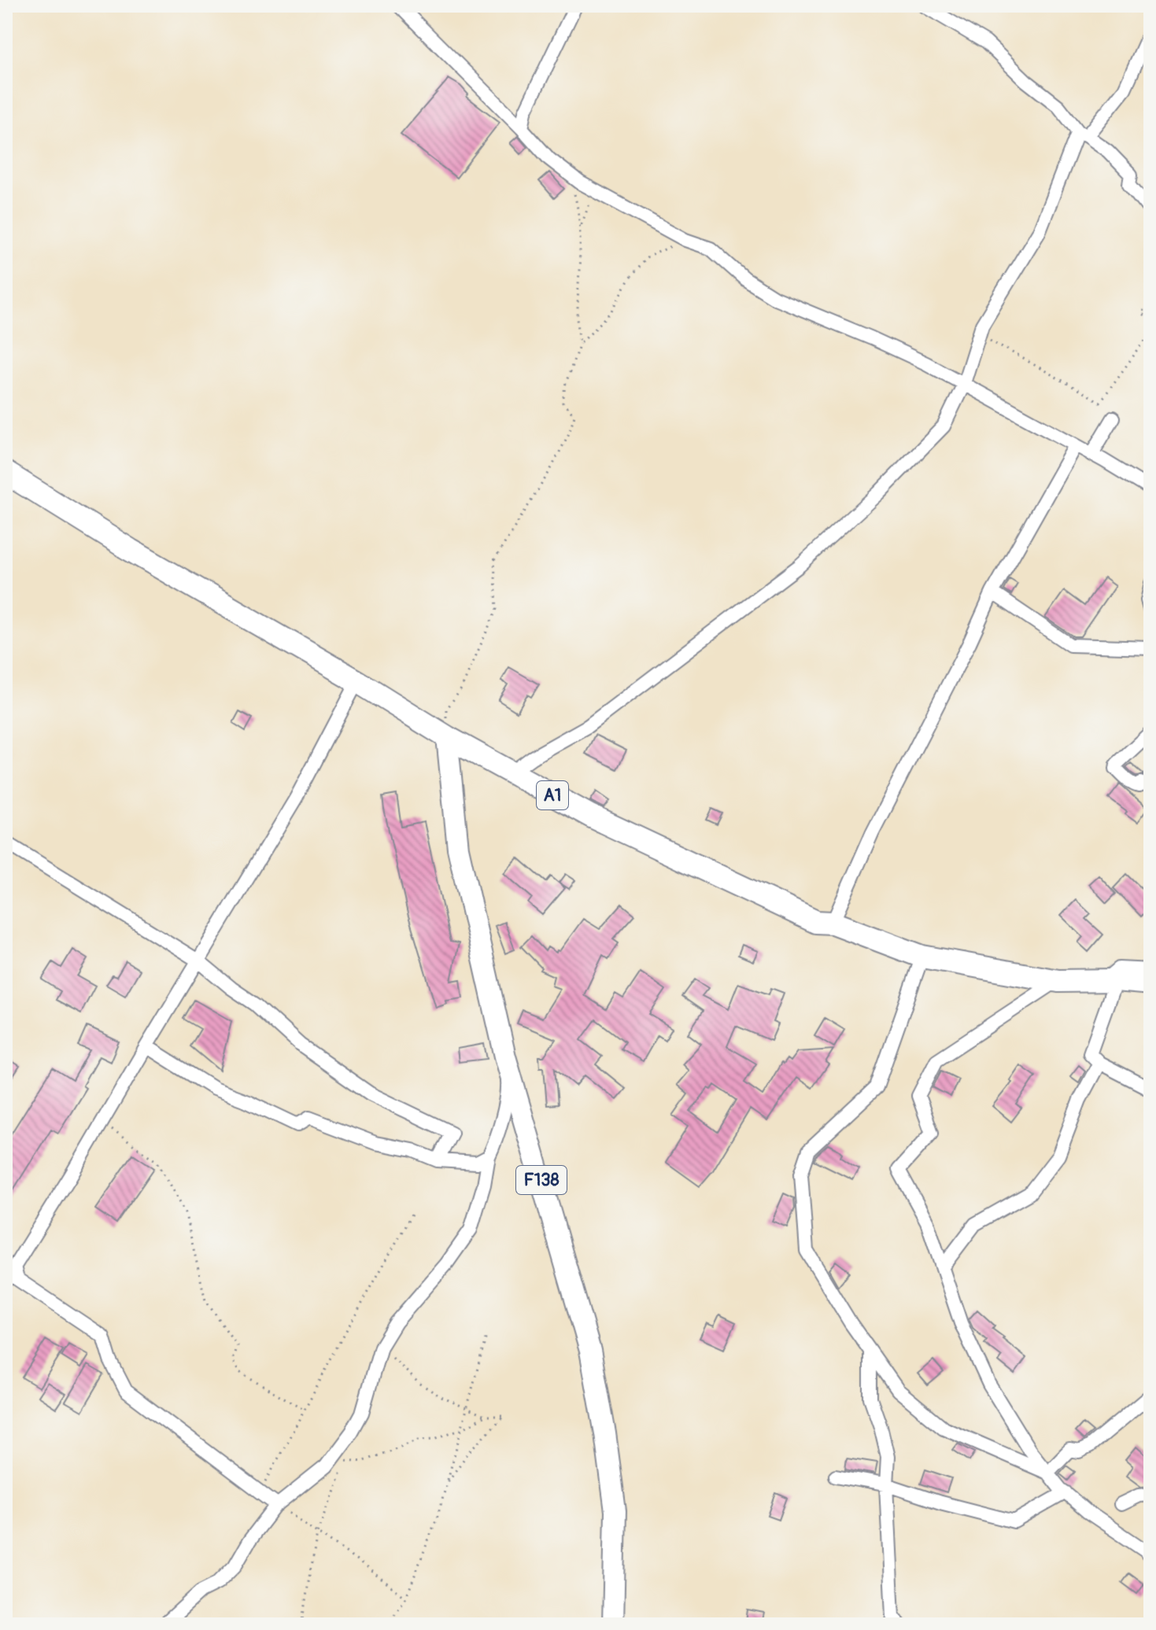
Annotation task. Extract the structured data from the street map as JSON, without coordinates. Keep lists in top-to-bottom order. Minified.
{"streets":{"highway":["A1"],"main road":["F138"]},"crossings":[["A1","F138"]]}
